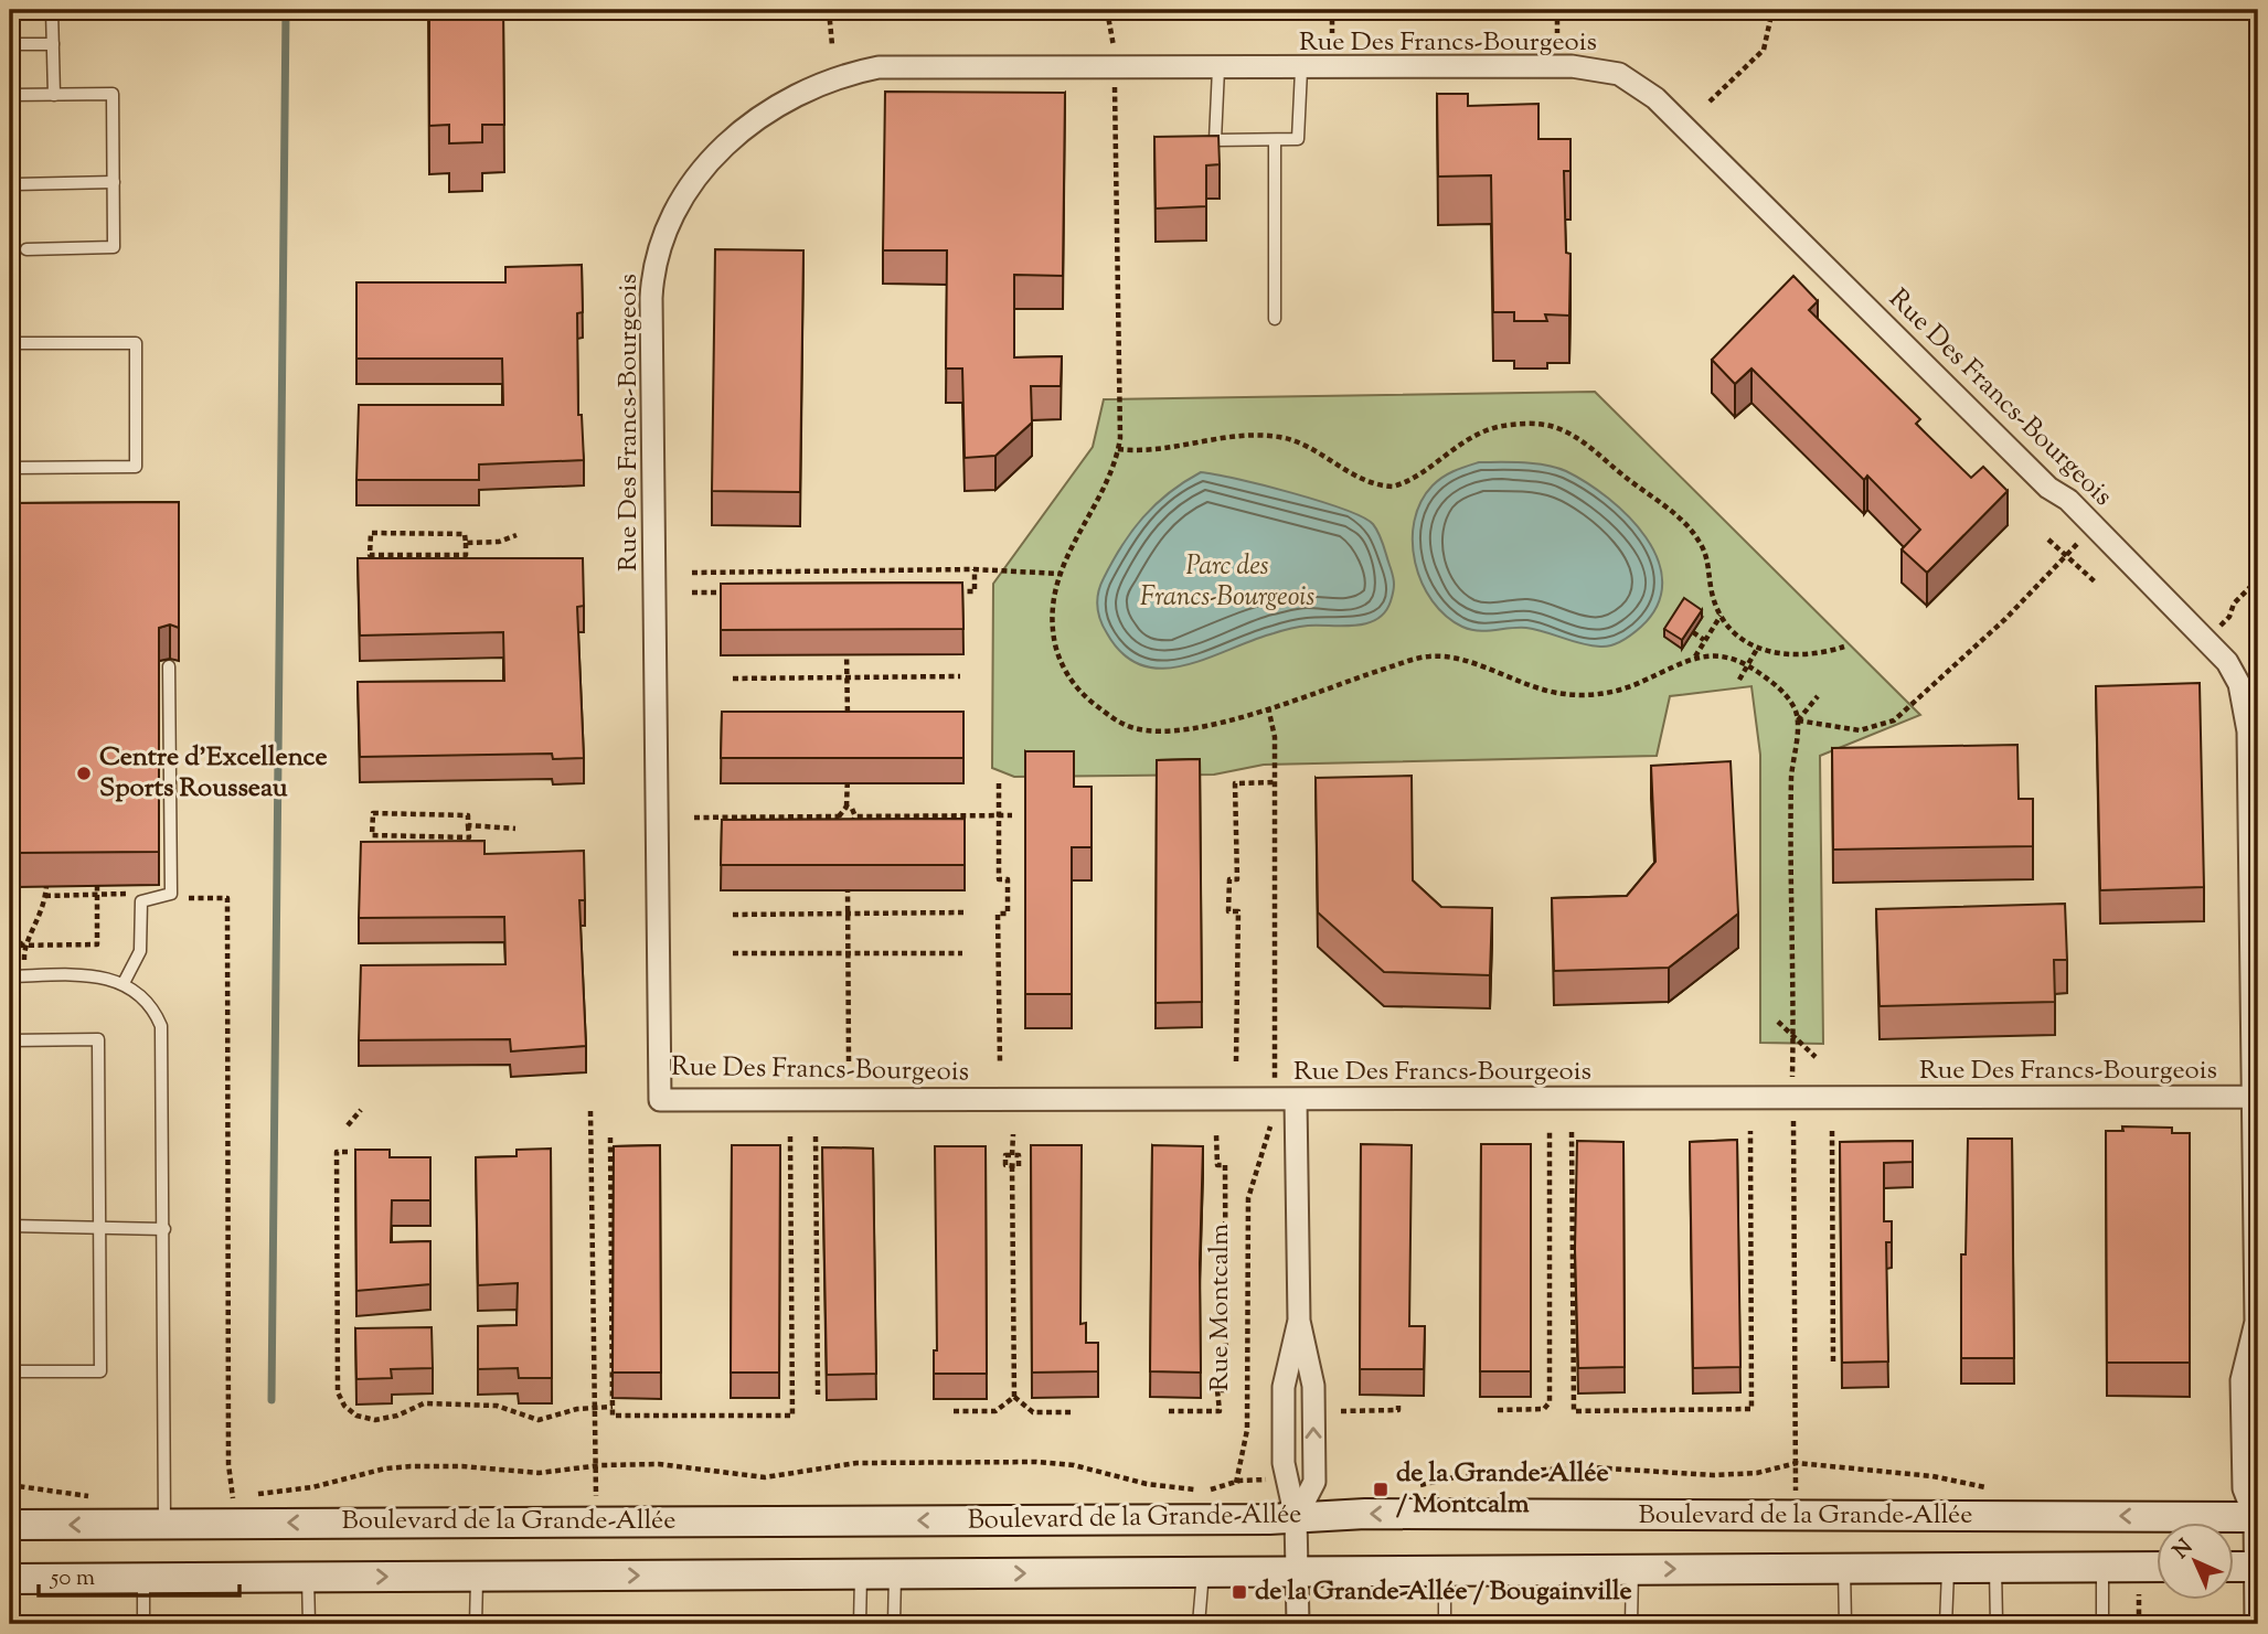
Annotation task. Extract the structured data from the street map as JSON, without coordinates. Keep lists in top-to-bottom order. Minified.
{"streets":{"street":["Rue Des Francs-Bourgeois","Boulevard de la Grande-Allée"],"path":["Rue Montcalm"]},"crossings":[["Rue Des Francs-Bourgeois","Boulevard de la Grande-Allée"],["Rue Montcalm","Boulevard de la Grande-Allée"]],"parks":["Parc des Francs-Bourgeois"],"places":{"other":["Centre d'Excellence Sports Rousseau"],"transit":["de la Grande-Allée / Montcalm","de la Grande-Allée / Bougainville"]},"scale_bar":"50 m","north":"top left"}
